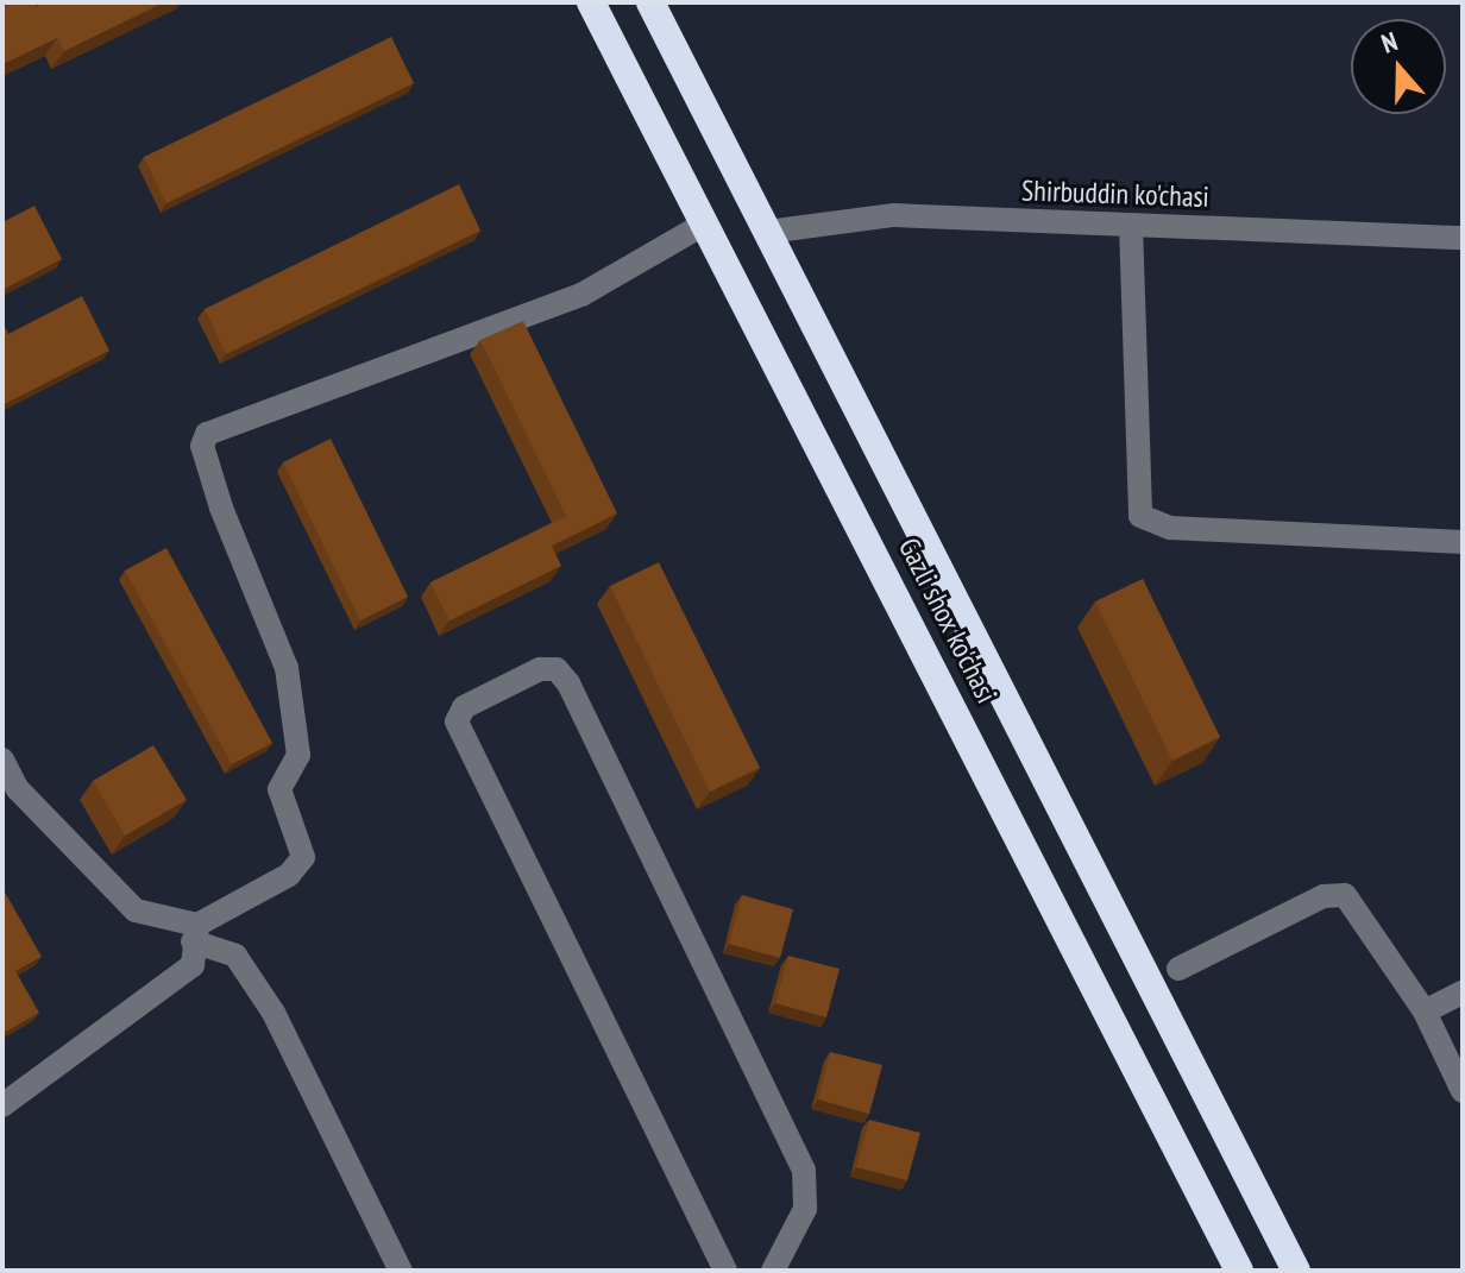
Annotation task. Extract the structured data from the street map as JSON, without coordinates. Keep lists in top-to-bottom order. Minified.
{"streets":{"highway":["Gazli shox ko'chasi"],"street":["Shirbuddin ko'chasi"]},"crossings":[["Shirbuddin ko'chasi","Gazli shox ko'chasi"]],"north":"top"}
